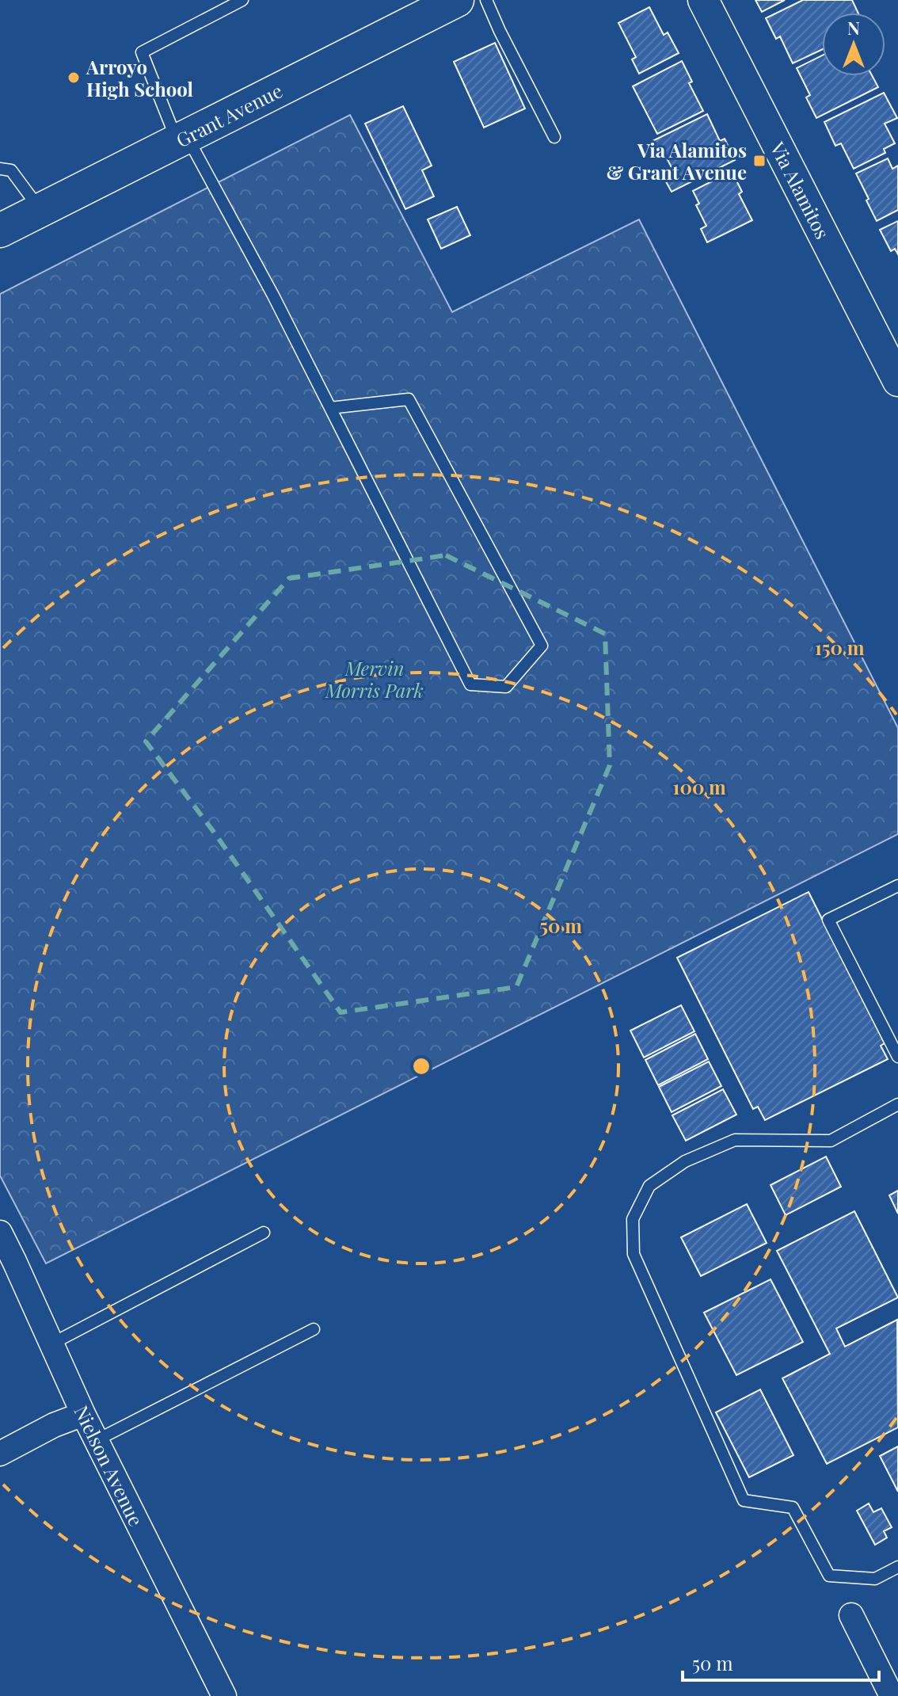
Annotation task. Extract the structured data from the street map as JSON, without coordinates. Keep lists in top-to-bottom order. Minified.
{"streets":{"main road":["Grant Avenue"],"street":["Via Alamitos","Nielson Avenue"]},"parks":["Mervin Morris Park"],"places":{"other":["Arroyo High School"],"transit":["Via Alamitos & Grant Avenue"]},"scale_bar":"50 m","north":"top","rings":["150 m","100 m","50 m"]}
